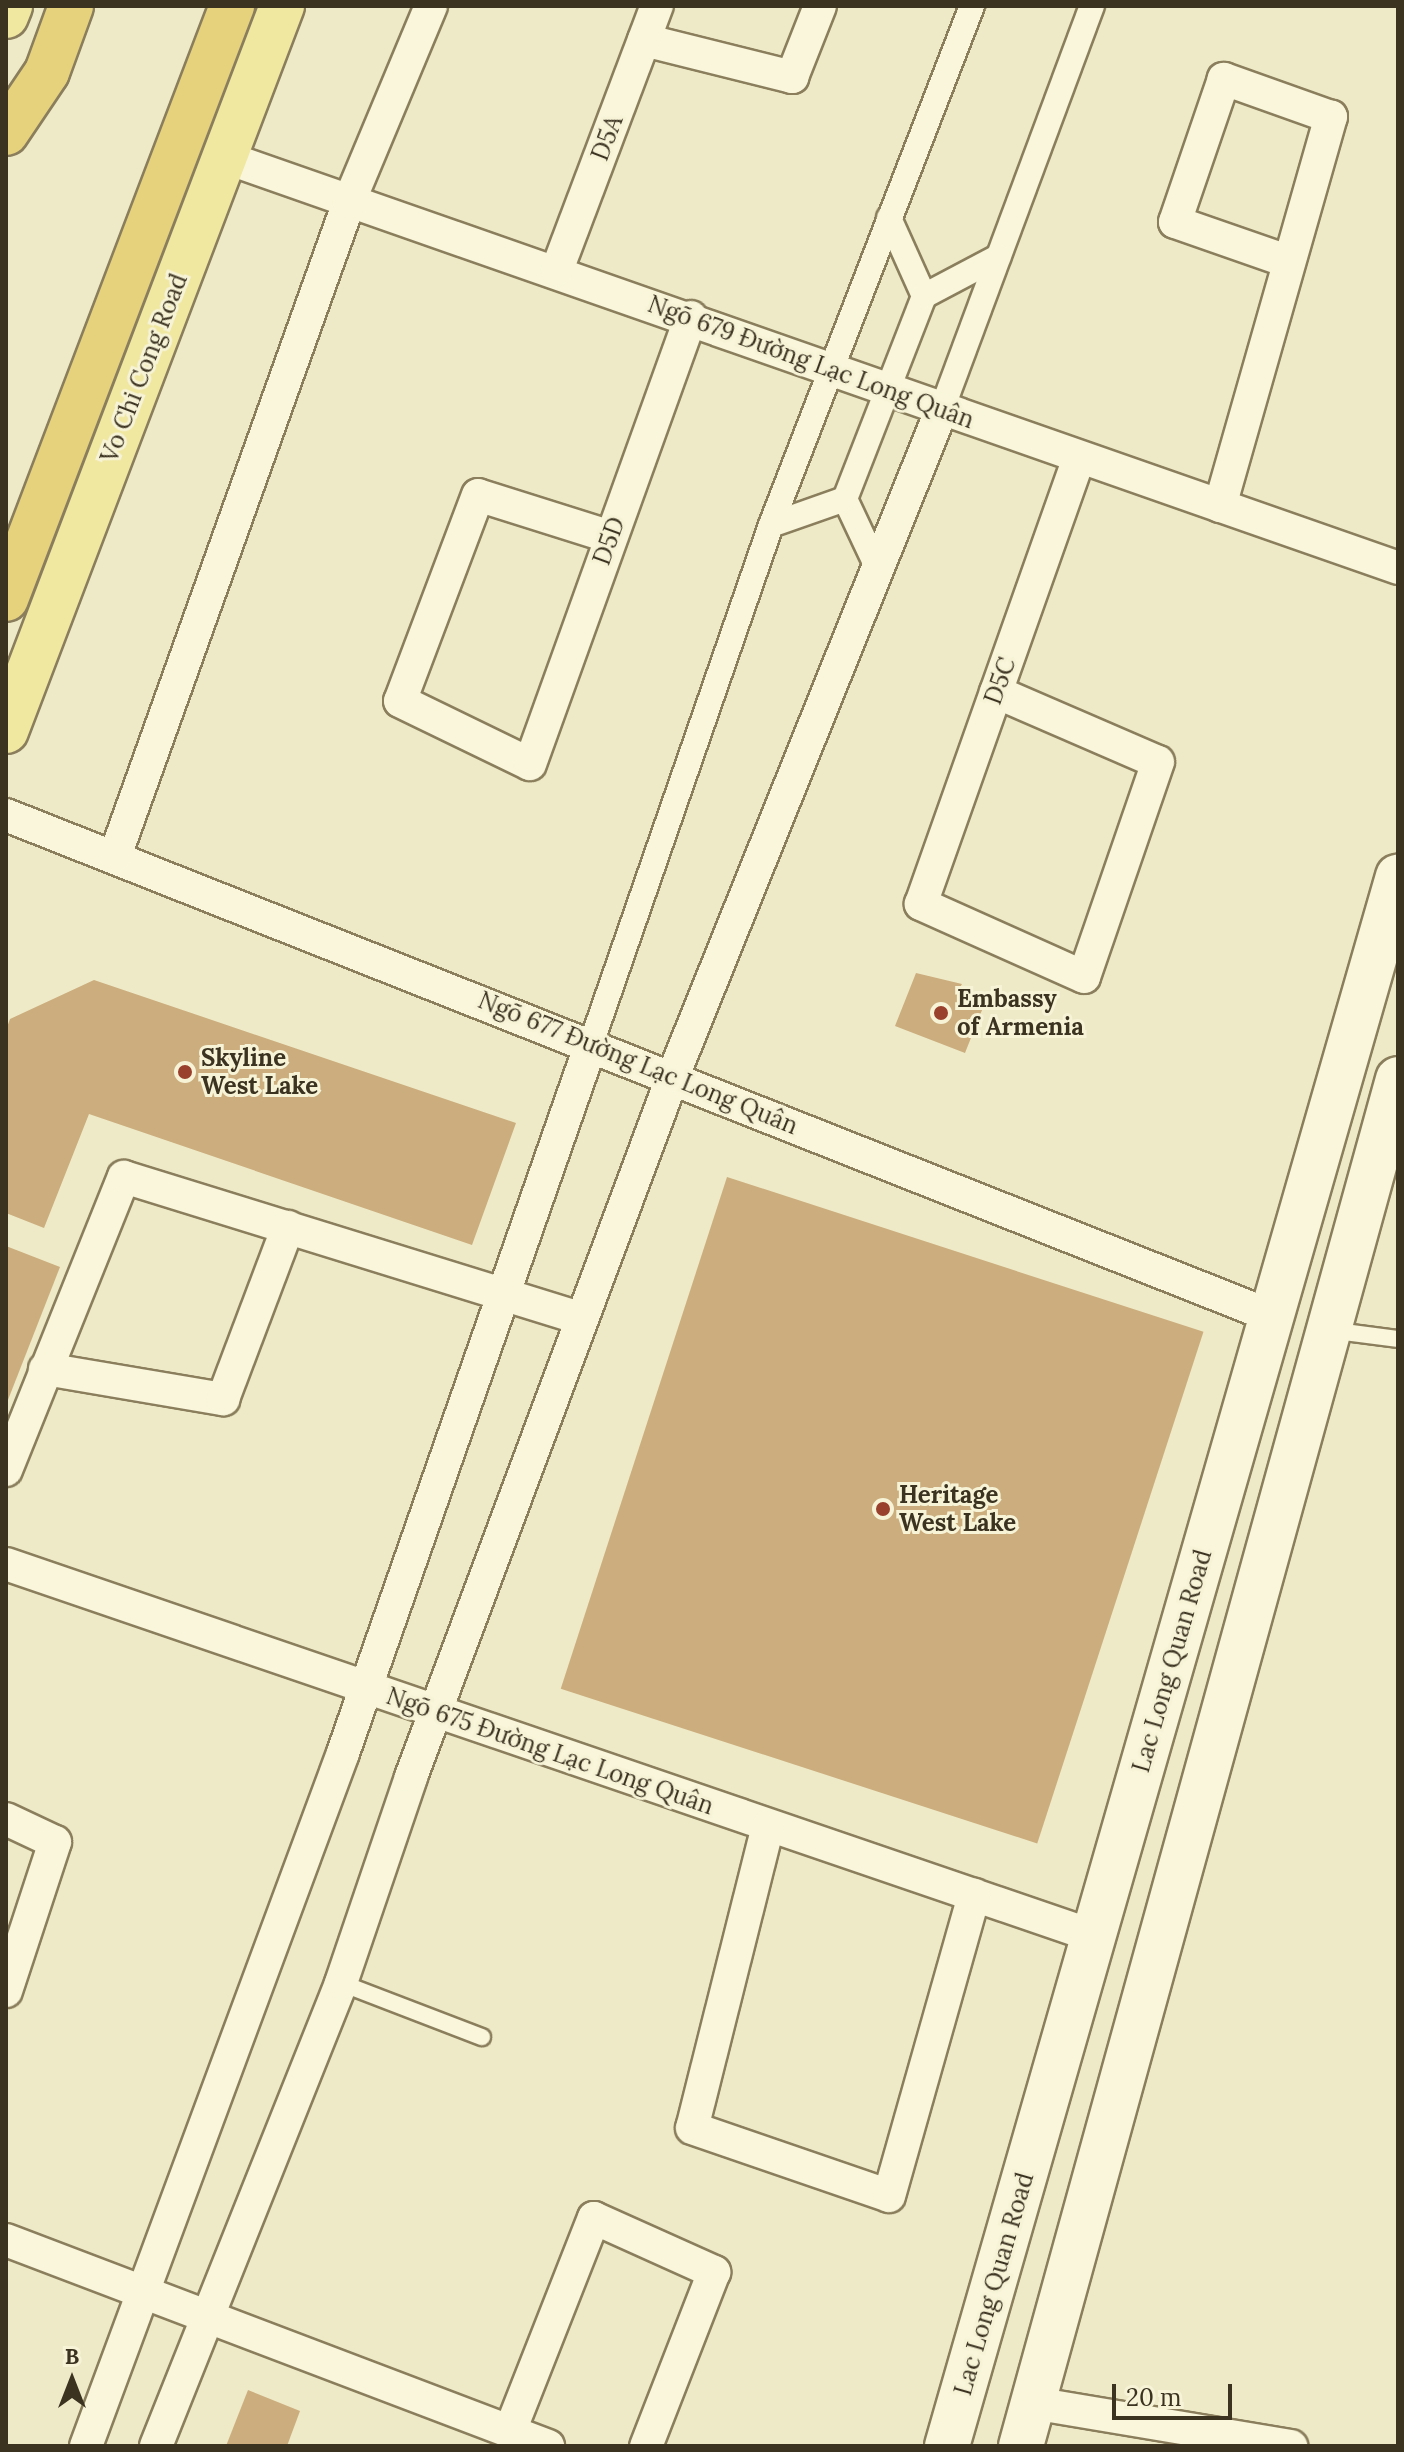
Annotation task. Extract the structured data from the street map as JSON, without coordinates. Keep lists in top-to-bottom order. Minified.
{"streets":{"highway":["Vo Chi Cong Road"],"main road":["Lac Long Quan Road"],"street":["D5A","Ngõ 679 Đường Lạc Long Quân","D5D","D5C","Ngõ 677 Đường Lạc Long Quân","Ngõ 675 Đường Lạc Long Quân"]},"crossings":[["D5A","Ngõ 679 Đường Lạc Long Quân"],["Ngõ 679 Đường Lạc Long Quân","Vo Chi Cong Road"],["Ngõ 679 Đường Lạc Long Quân","D5D"],["Ngõ 679 Đường Lạc Long Quân","D5C"],["Ngõ 677 Đường Lạc Long Quân","Lac Long Quan Road"],["Lac Long Quan Road","Ngõ 675 Đường Lạc Long Quân"]],"places":["Embassy of Armenia","Skyline West Lake","Heritage West Lake"],"scale_bar":"20 m","north":"top"}
